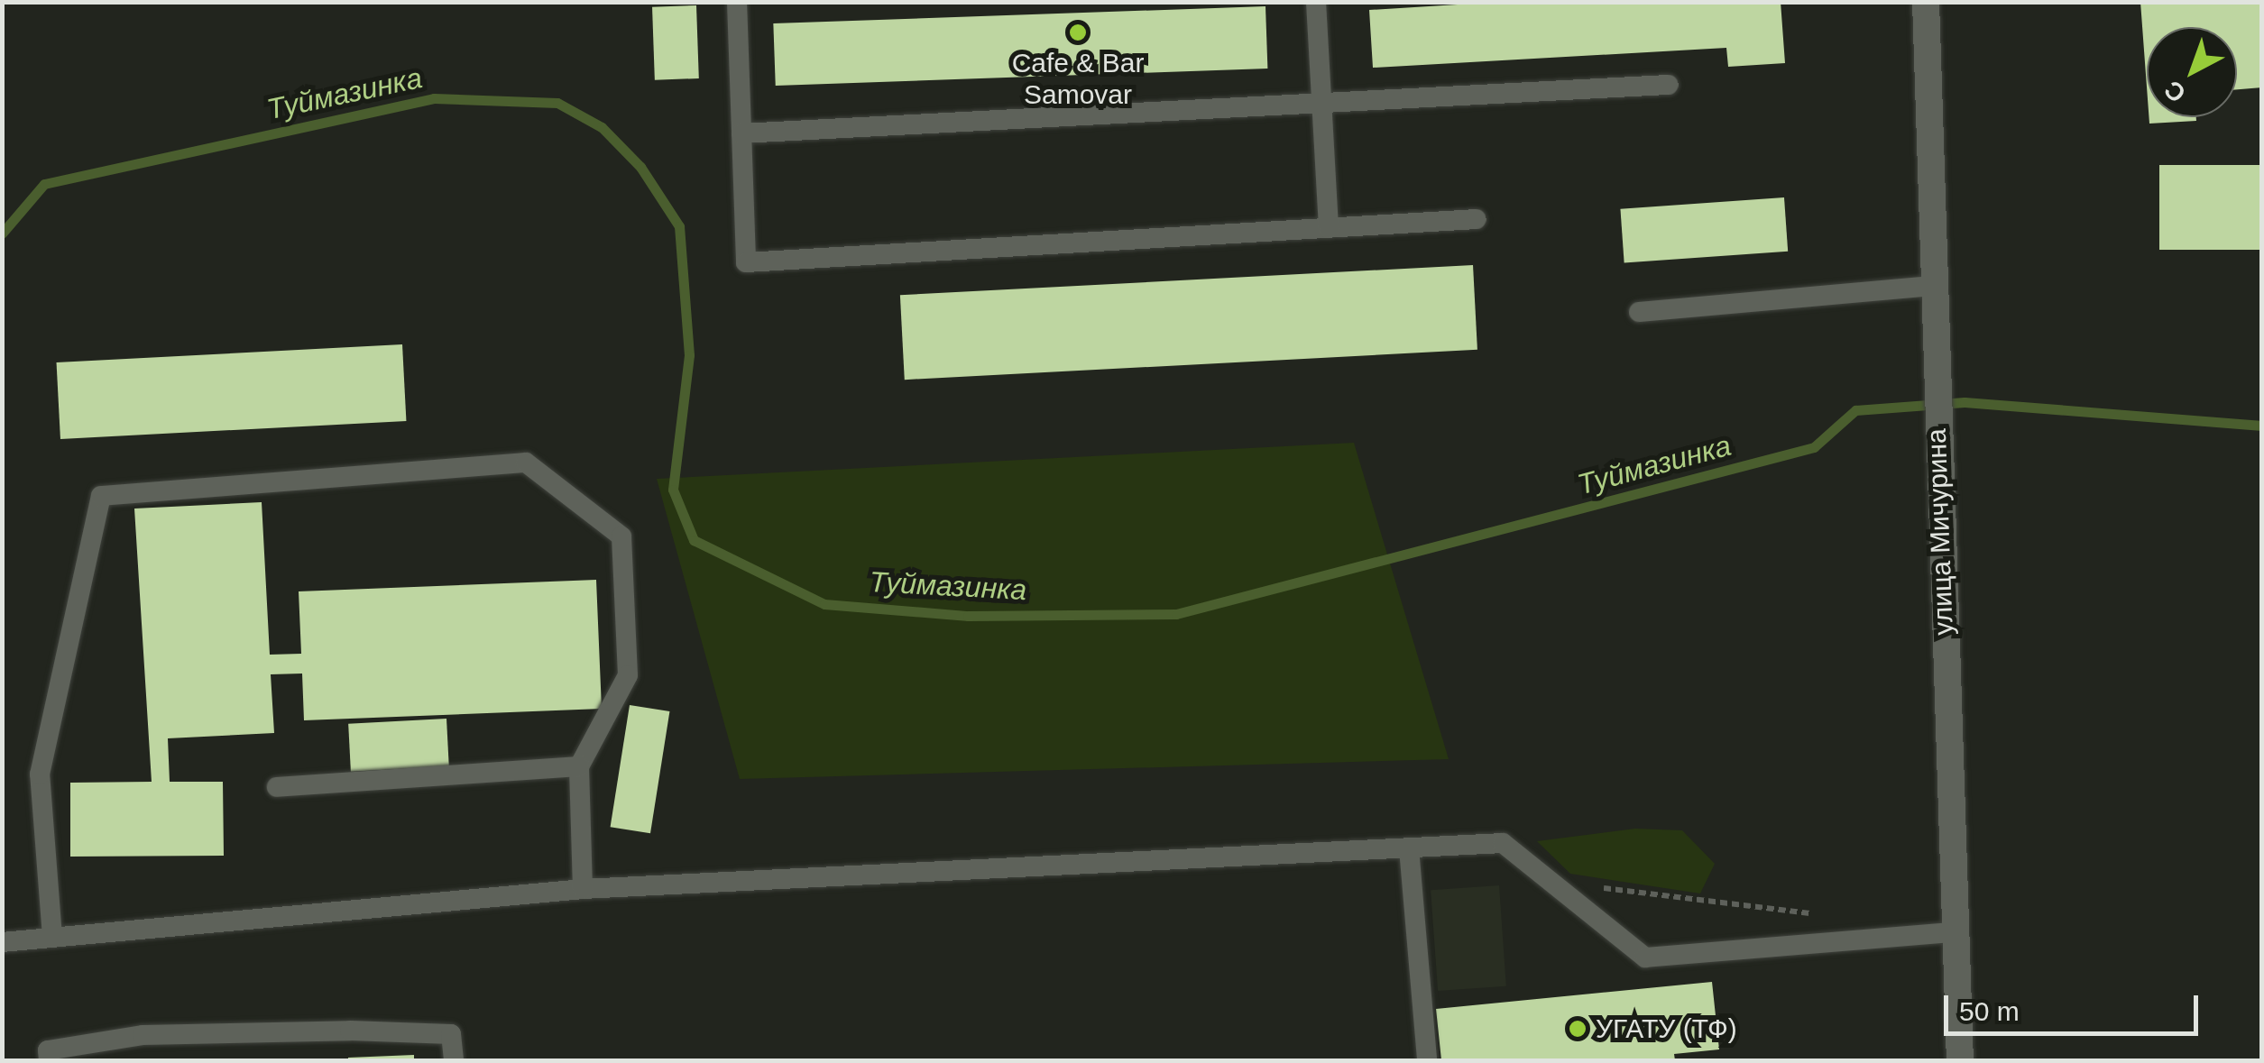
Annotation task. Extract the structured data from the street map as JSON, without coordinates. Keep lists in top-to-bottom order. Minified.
{"streets":{"street":["улица Мичурина"]},"water":["Туймазинка"],"places":["Cafe & Bar Samovar","УГАТУ (ТФ)"],"scale_bar":"50 m","north":"bottom left"}
